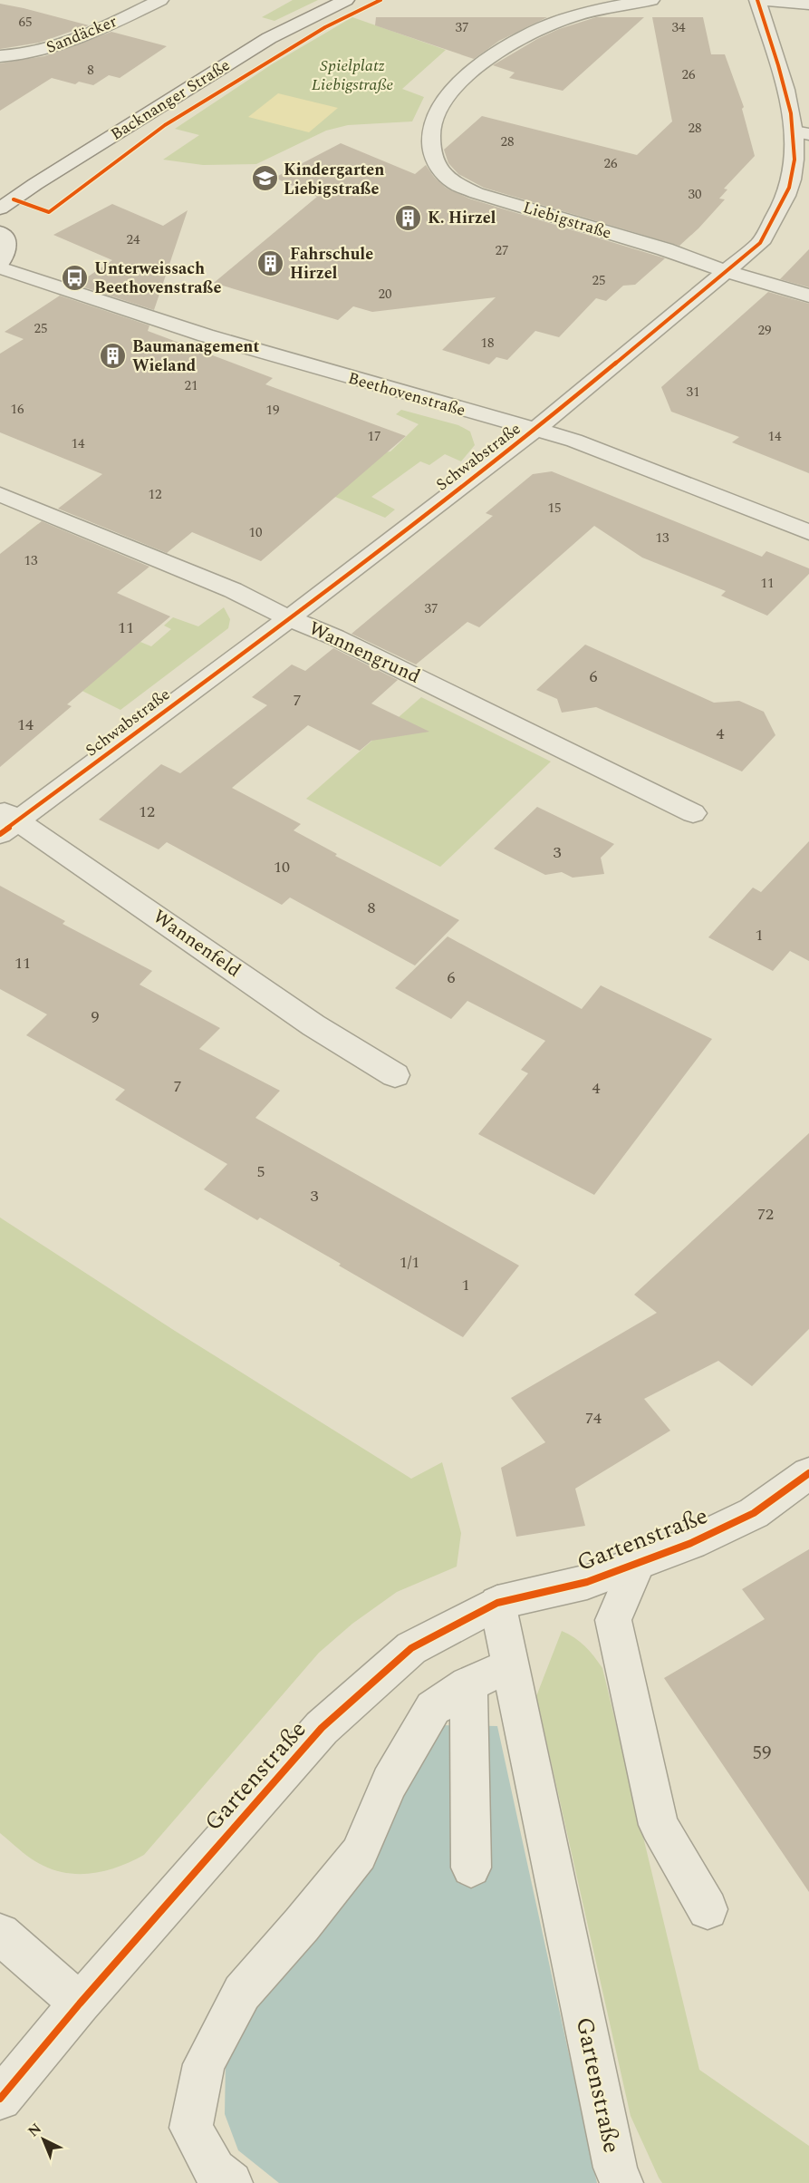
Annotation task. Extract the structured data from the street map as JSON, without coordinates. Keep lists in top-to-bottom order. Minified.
{"streets":{"street":["Sandäcker","Backnanger Straße","Liebigstraße","Beethovenstraße","Schwabstraße","Wannengrund","Wannenfeld","Gartenstraße"]},"crossings":[["Liebigstraße","Schwabstraße"],["Beethovenstraße","Schwabstraße"],["Schwabstraße","Wannengrund"],["Schwabstraße","Wannenfeld"]],"parks":["Spielplatz Liebigstraße"],"places":{"school or university":["Kindergarten Liebigstraße"],"building":["K. Hirzel","Fahrschule Hirzel","Baumanagement Wieland"],"bus stop":["Unterweissach Beethovenstraße"]},"house_numbers":["65","37","34","8","26","28","28","26","30","24","27","25","20","25","29","18","21","31","16","19","17","14","14","12","15","10","13","13","11","37","11","6","7","14","4","12","3","10","8","1","11","6","9","7","4","5","3","72","1/1","1","74","59"],"north":"top left"}
